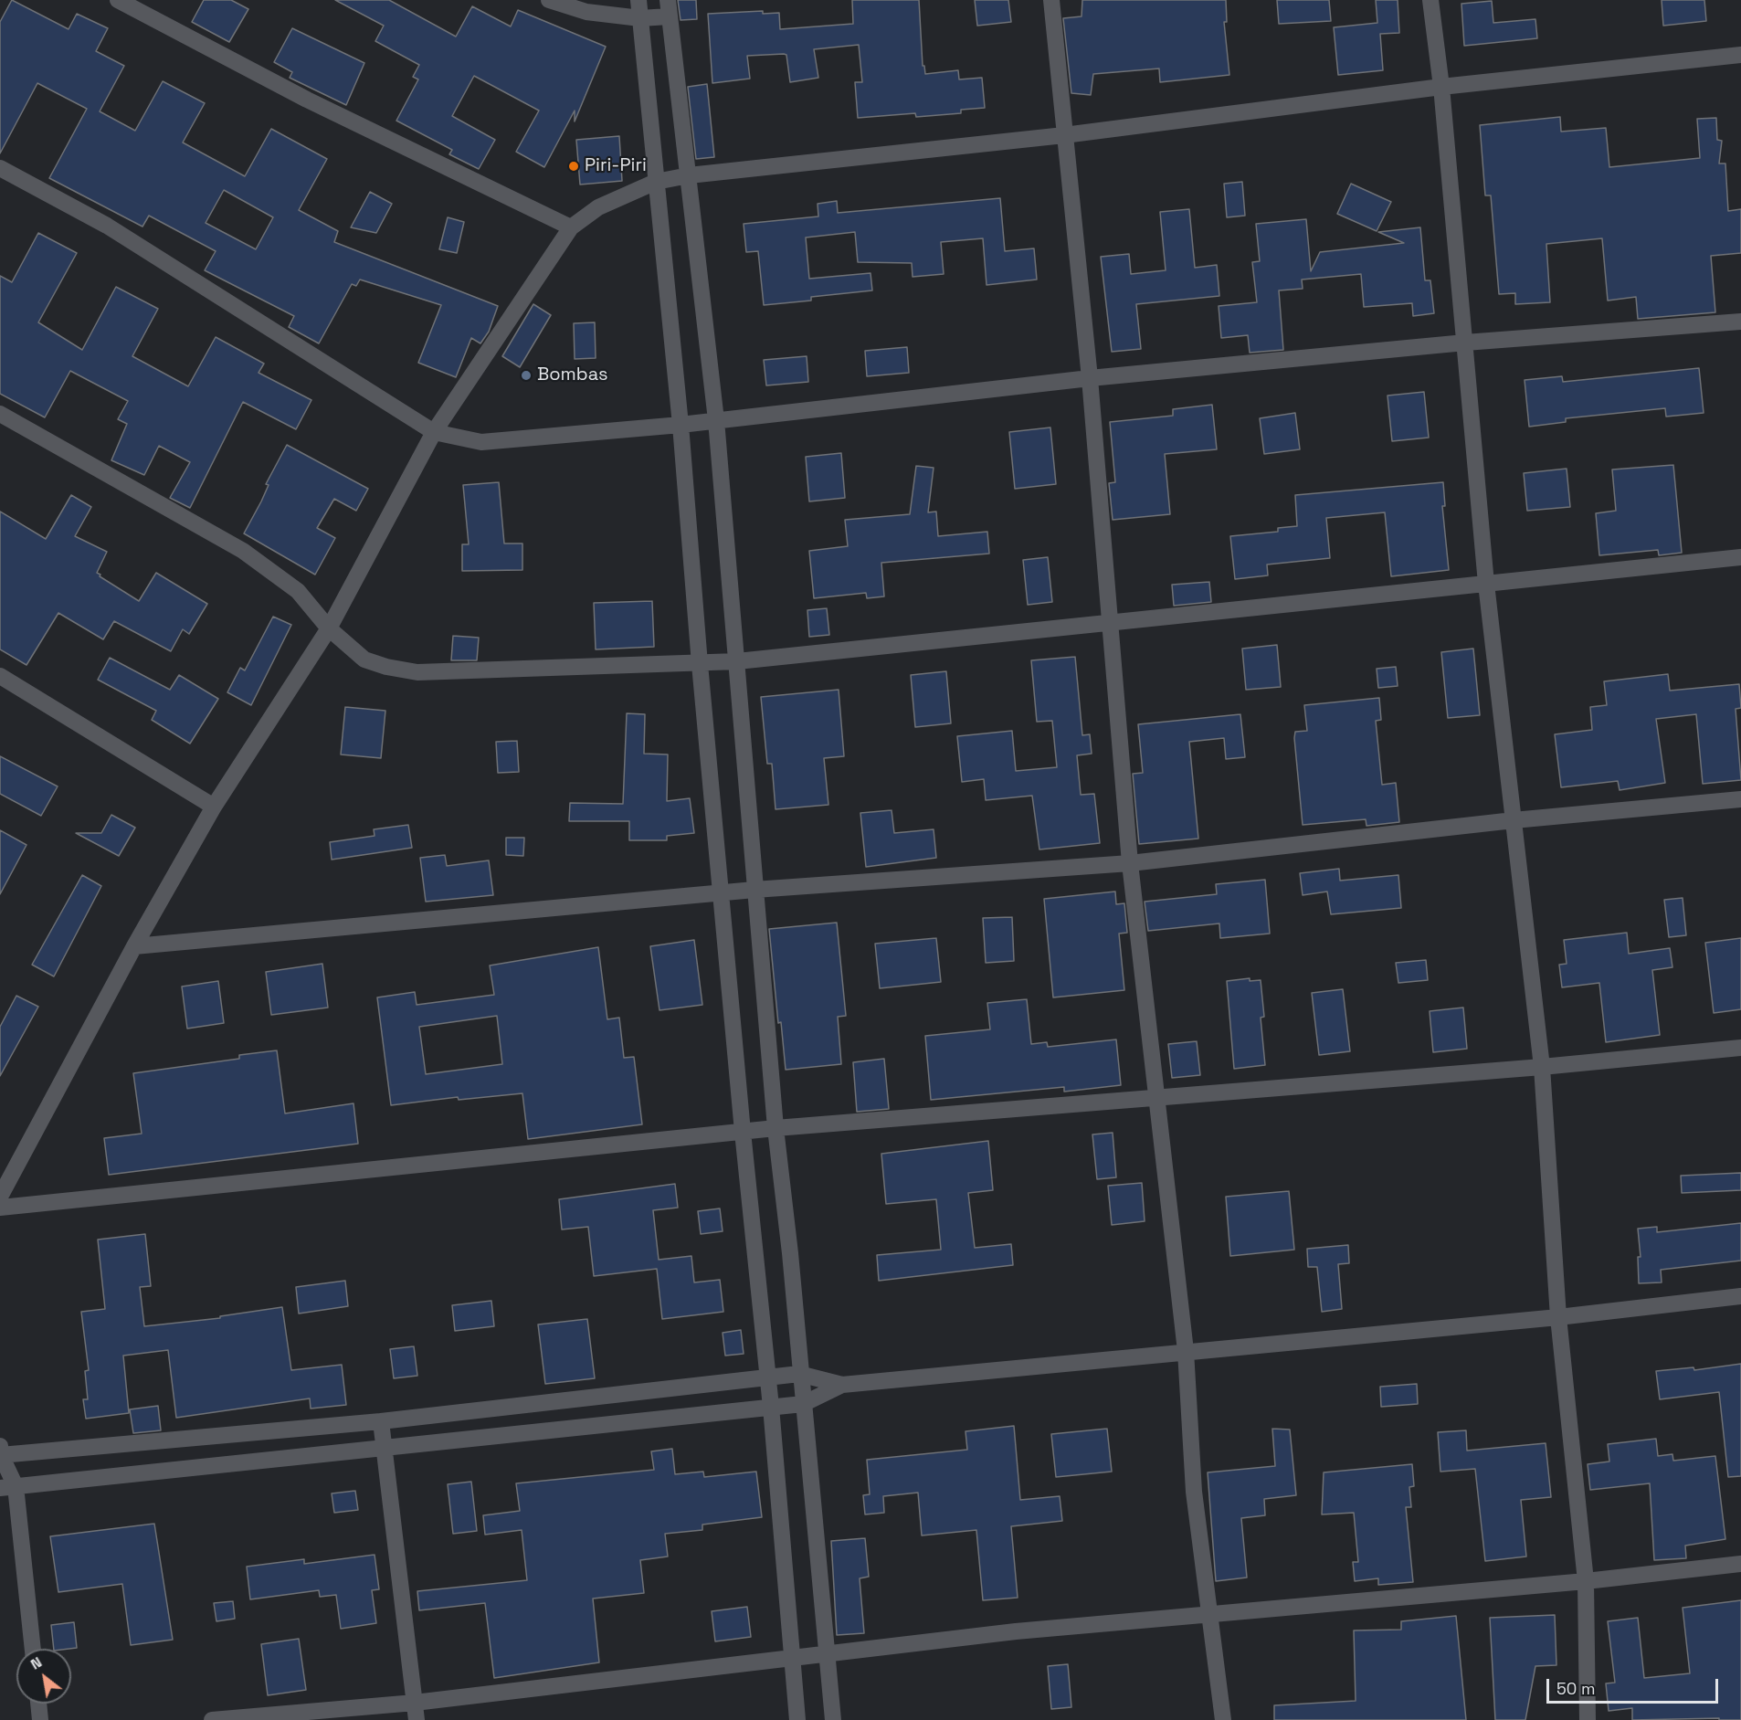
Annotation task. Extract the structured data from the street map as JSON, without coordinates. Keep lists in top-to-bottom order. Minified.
{"places":["Piri-Piri","Bombas"],"scale_bar":"50 m","north":"top left"}
